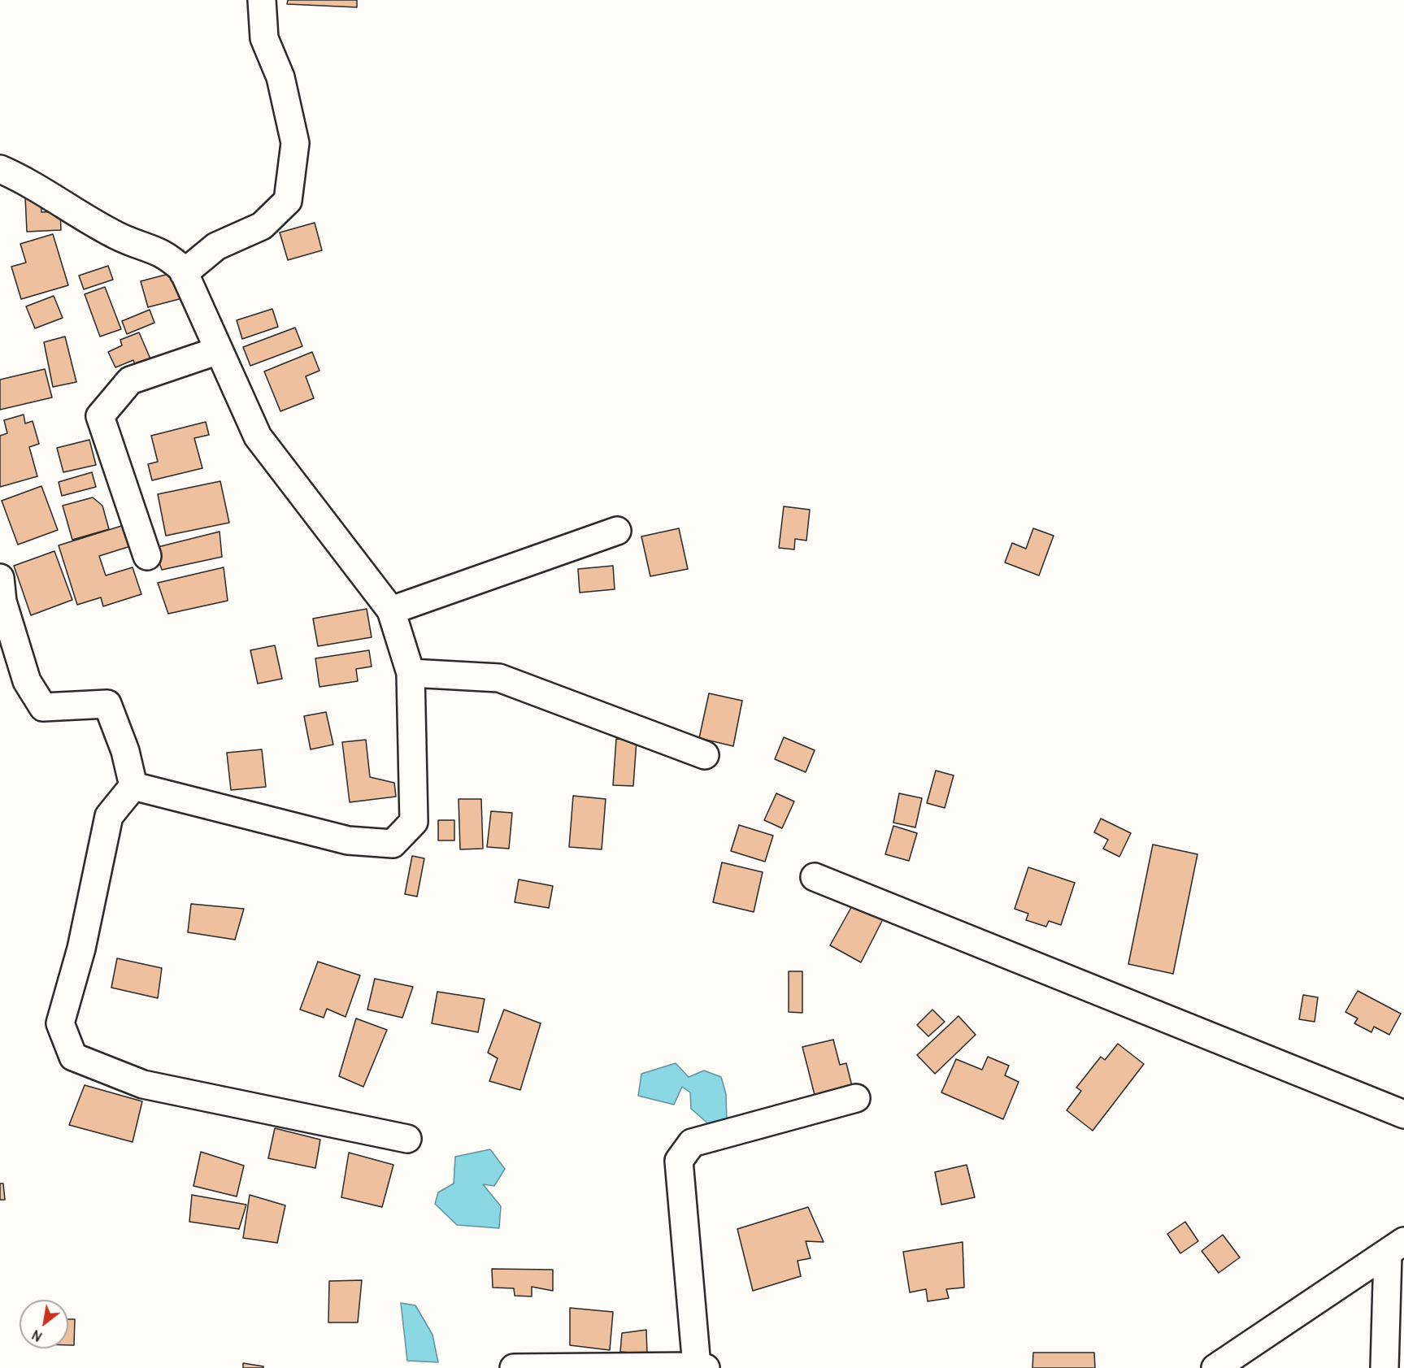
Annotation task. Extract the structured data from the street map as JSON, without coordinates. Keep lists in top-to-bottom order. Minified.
{"north":"bottom left"}
